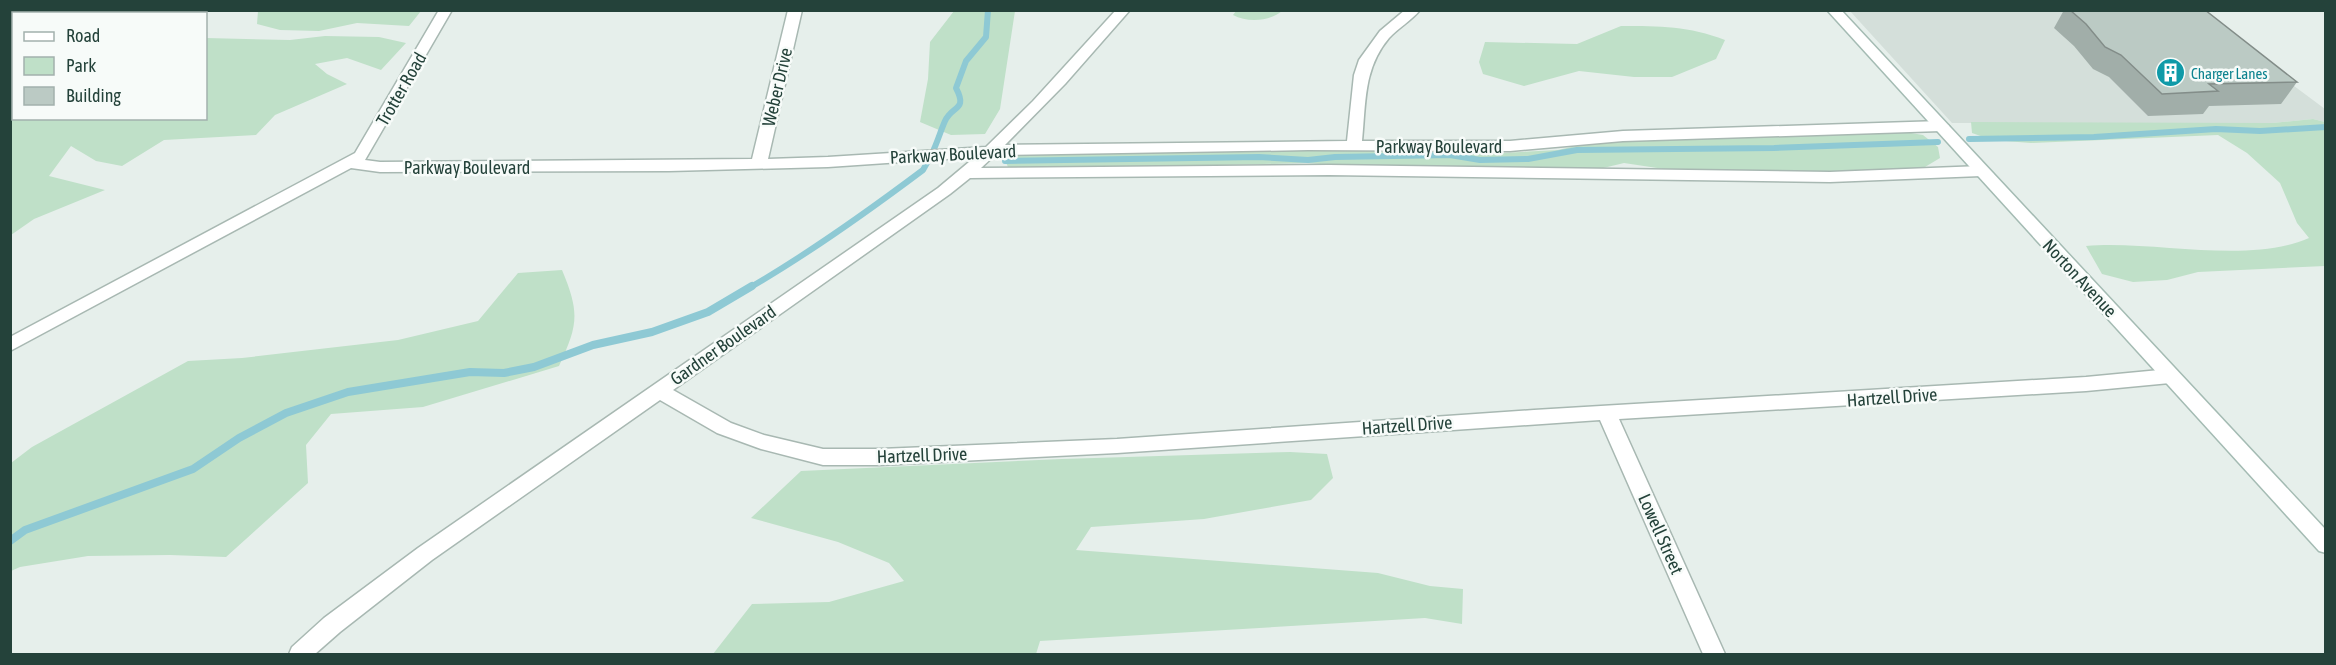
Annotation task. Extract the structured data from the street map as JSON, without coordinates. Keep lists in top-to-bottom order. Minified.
{"streets":{"street":["Weber Drive","Trotter Road","Parkway Boulevard","Norton Avenue","Gardner Boulevard","Hartzell Drive","Lowell Street"]},"crossings":[["Weber Drive","Parkway Boulevard"],["Trotter Road","Parkway Boulevard"],["Parkway Boulevard","Norton Avenue"],["Parkway Boulevard","Gardner Boulevard"],["Norton Avenue","Hartzell Drive"],["Gardner Boulevard","Hartzell Drive"],["Hartzell Drive","Lowell Street"]],"places":{"building":["Charger Lanes"]},"legend":["Road","Park","Building"]}
